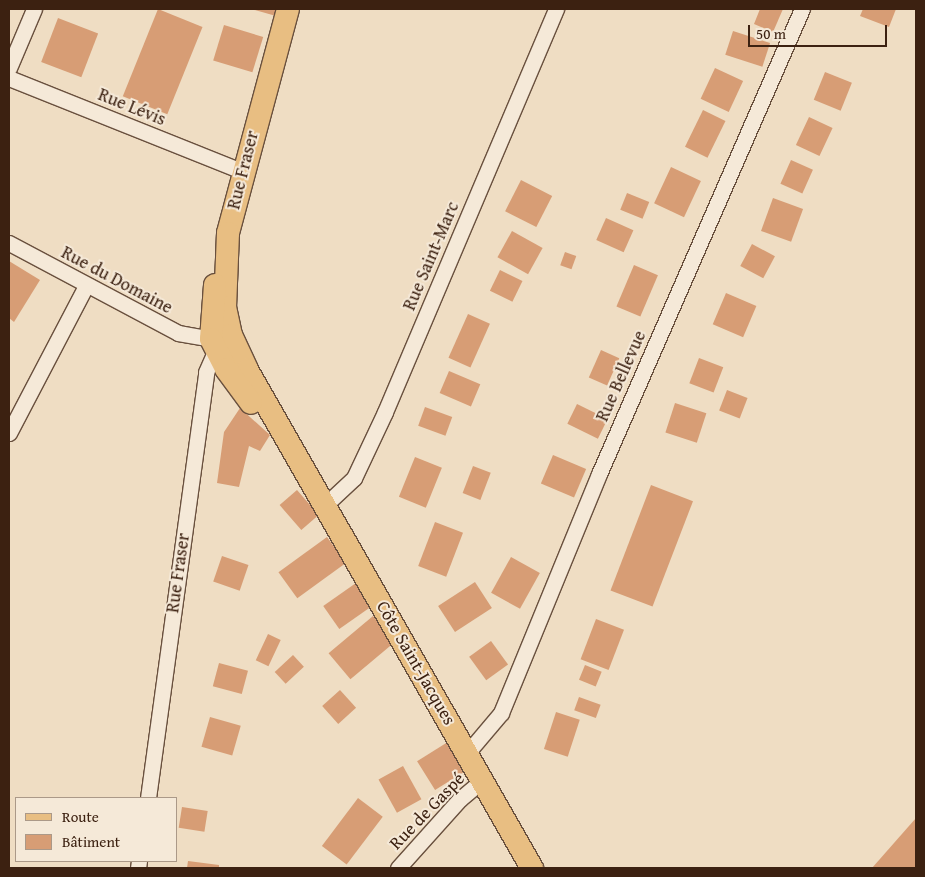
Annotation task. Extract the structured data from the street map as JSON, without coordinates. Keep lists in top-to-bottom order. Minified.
{"streets":{"main road":["Rue Fraser","Côte Saint-Jacques"],"street":["Rue Lévis","Rue Saint-Marc","Rue du Domaine","Rue Bellevue","Rue de Gaspé"]},"crossings":[["Rue Lévis","Rue Fraser"],["Rue Fraser","Rue du Domaine"],["Rue Fraser","Côte Saint-Jacques"],["Rue Saint-Marc","Côte Saint-Jacques"],["Rue du Domaine","Côte Saint-Jacques"],["Rue Bellevue","Côte Saint-Jacques"],["Côte Saint-Jacques","Rue de Gaspé"]],"legend":["Route","Bâtiment"],"scale_bar":"50 m"}
